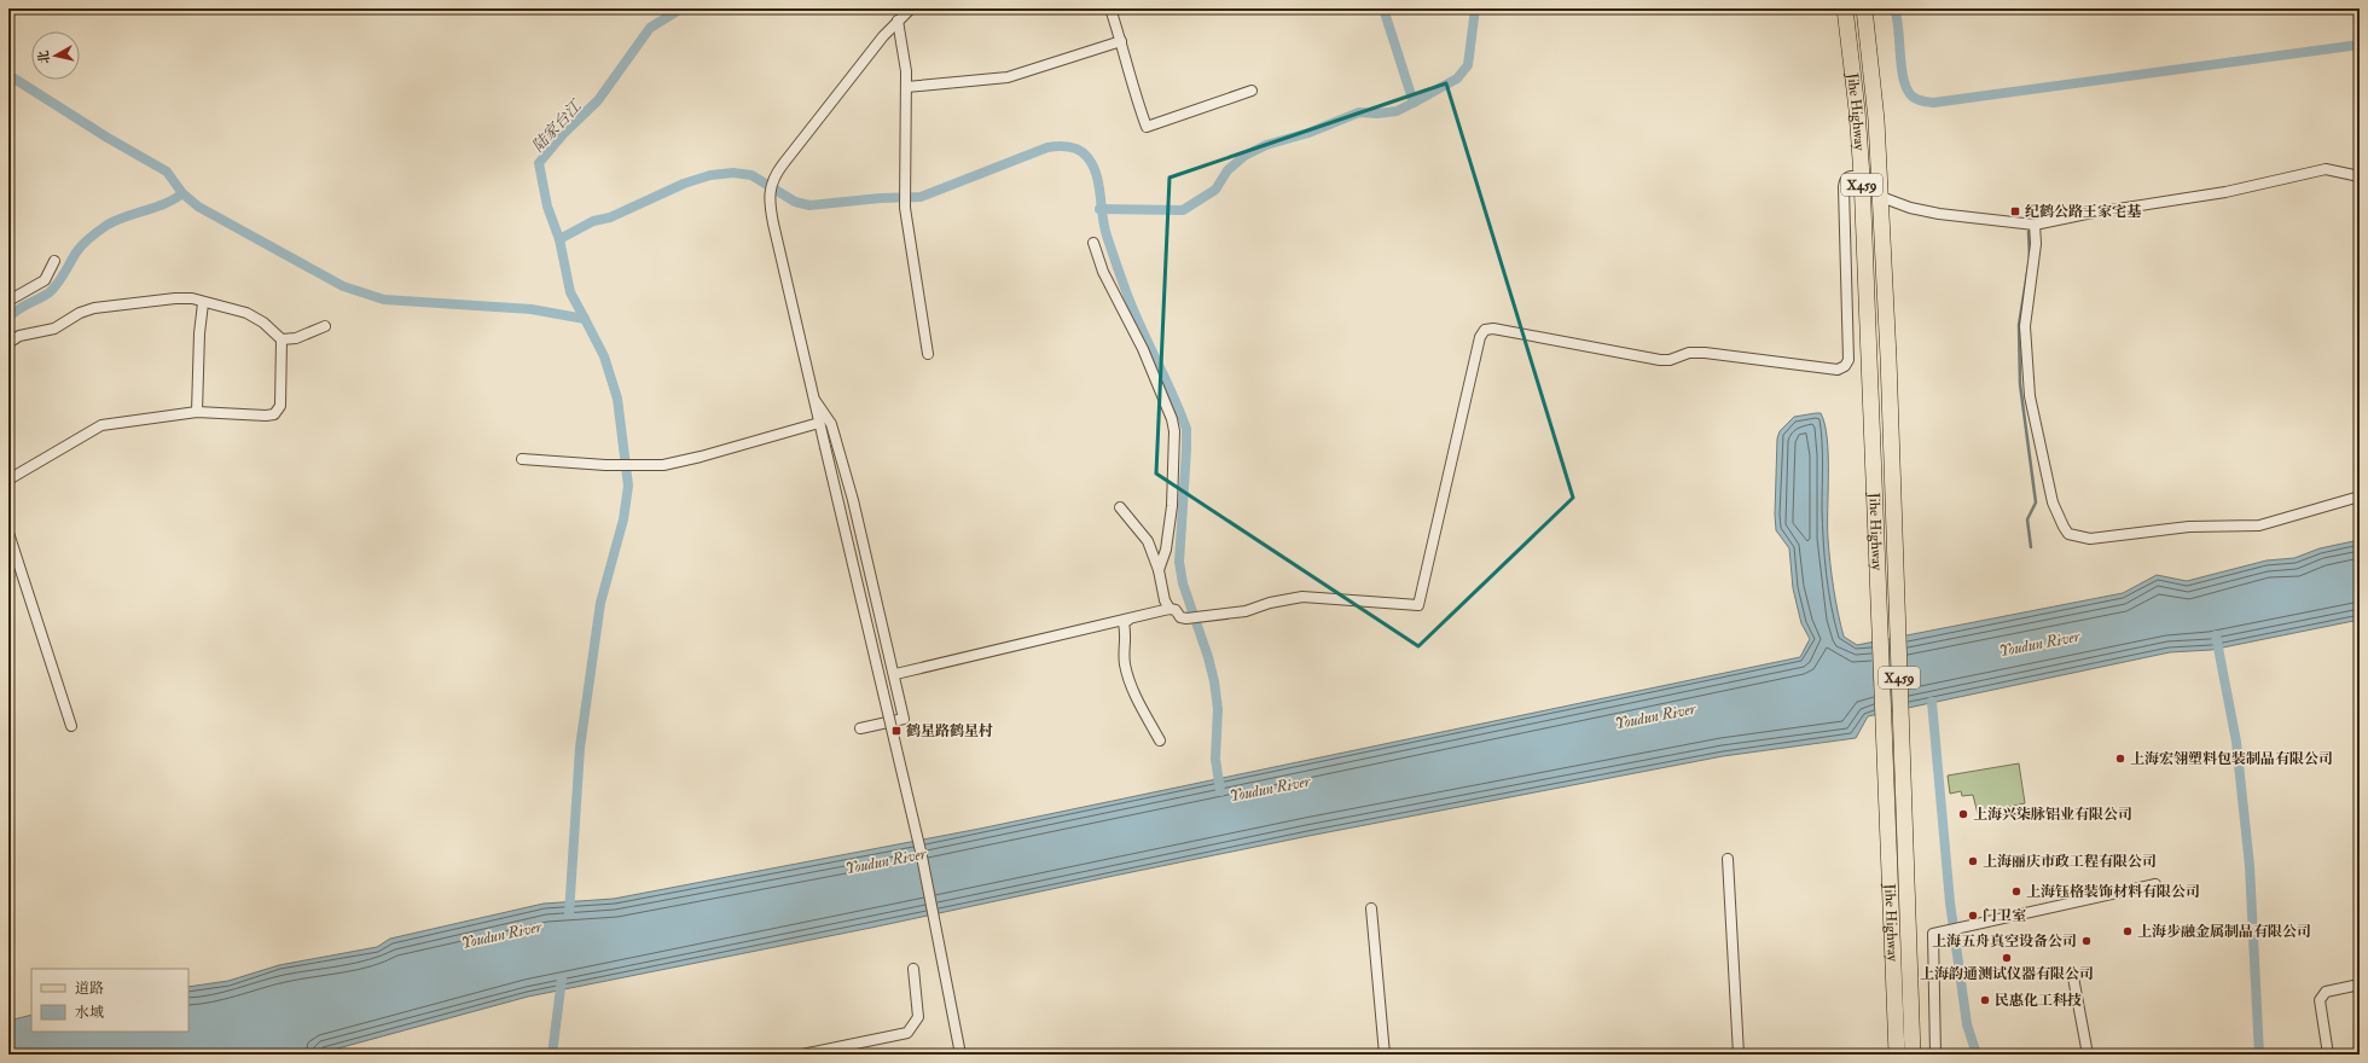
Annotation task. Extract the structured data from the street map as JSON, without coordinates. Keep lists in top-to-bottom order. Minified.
{"streets":{"main road":["Jihe Highway","X459"]},"water":["陆家台江","Youdun River"],"places":{"transit":["纪鹤公路王家宅基","鹤星路鹤星村"],"other":["上海宏翎塑料包装制品有限公司","上海兴柒脉铝业有限公司","上海丽庆市政工程有限公司","上海钰格装饰材料有限公司","门卫室","上海步融金属制品有限公司","上海五舟真空设备公司","上海韵通测试仪器有限公司","民惠化工科技"]},"legend":["道路","水域"],"north":"left"}
